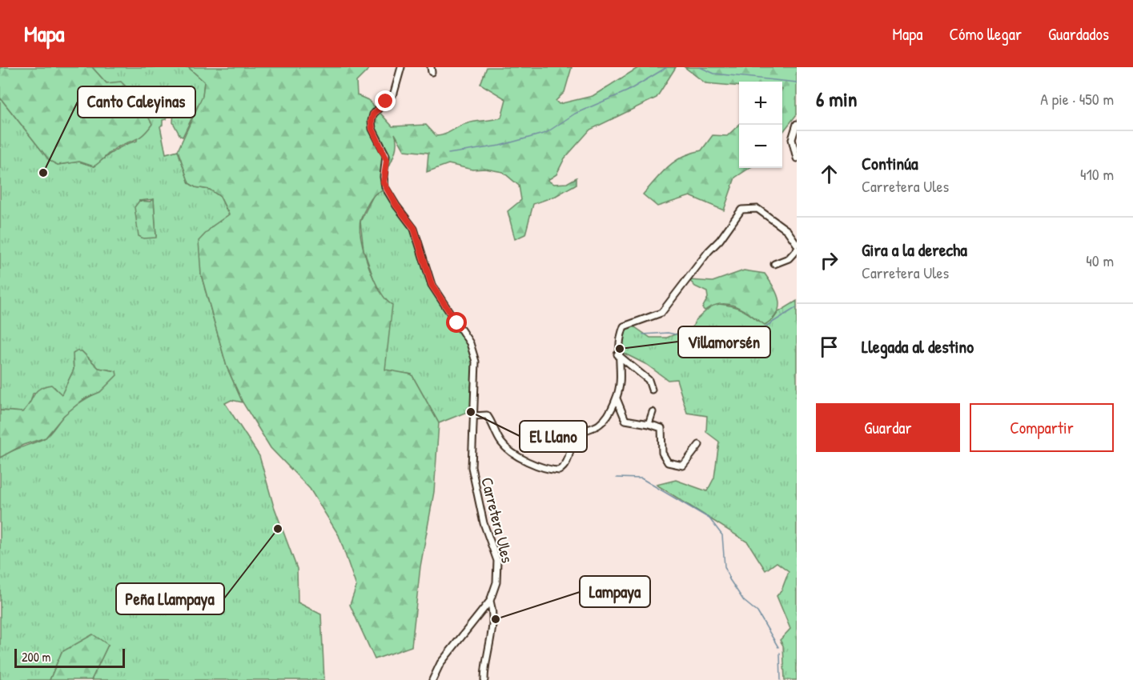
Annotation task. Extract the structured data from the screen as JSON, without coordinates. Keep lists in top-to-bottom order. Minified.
{"streets":{"street":["Carretera Ules"]},"places":["Canto Caleyinas","Villamorsén","El Llano","Peña Llampaya","Lampaya"],"scale_bar":"200 m","page":{"header":"Mapa","nav":["Mapa","Cómo llegar","Guardados"],"heading":["6 min","A pie · 450 m"],"map_buttons":["+","−"],"list":[["Continúa","Carretera Ules","410 m"],["Gira a la derecha","Carretera Ules","40 m"],"Llegada al destino"],"buttons":["Guardar","Compartir"],"scale":"200 m"}}
